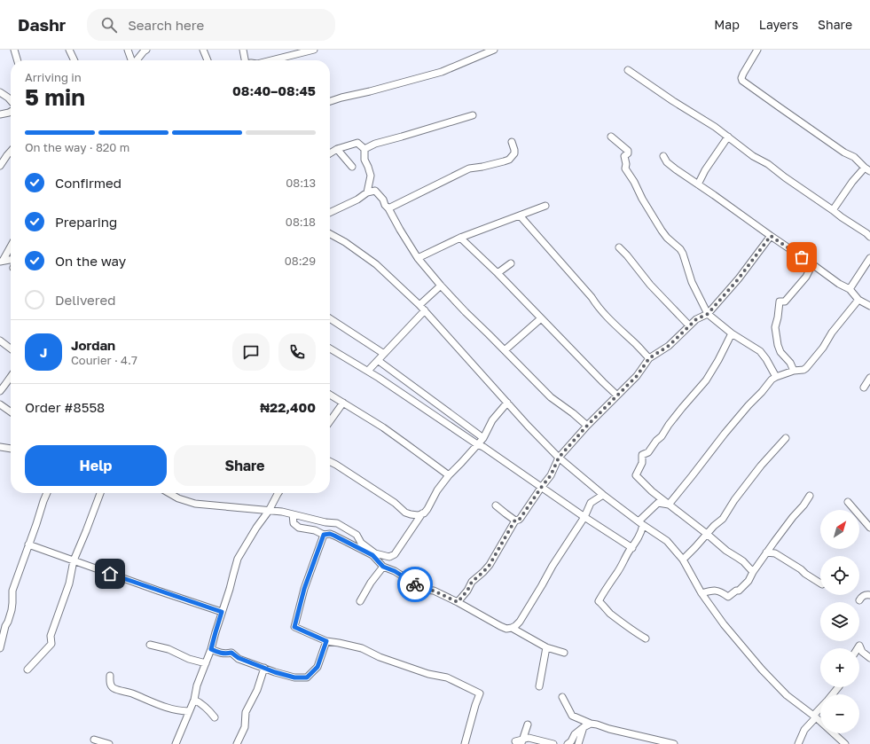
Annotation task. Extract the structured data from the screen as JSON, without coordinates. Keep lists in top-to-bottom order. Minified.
{"north":"top right","page":{"header":"Dashr","search":"Search here","nav":["Map","Layers","Share"],"heading":["5 min","Arriving in","08:40–08:45"],"panel":["Jordan","Courier · 4.7","Order #8558","₦22,400"],"bar":"On the way · 820 m","list":[["Confirmed","08:13"],["Preparing","08:18"],["On the way","08:29"],"Delivered"],"round":"J","buttons":["Help","Share"],"map_buttons":["+","−"]}}
